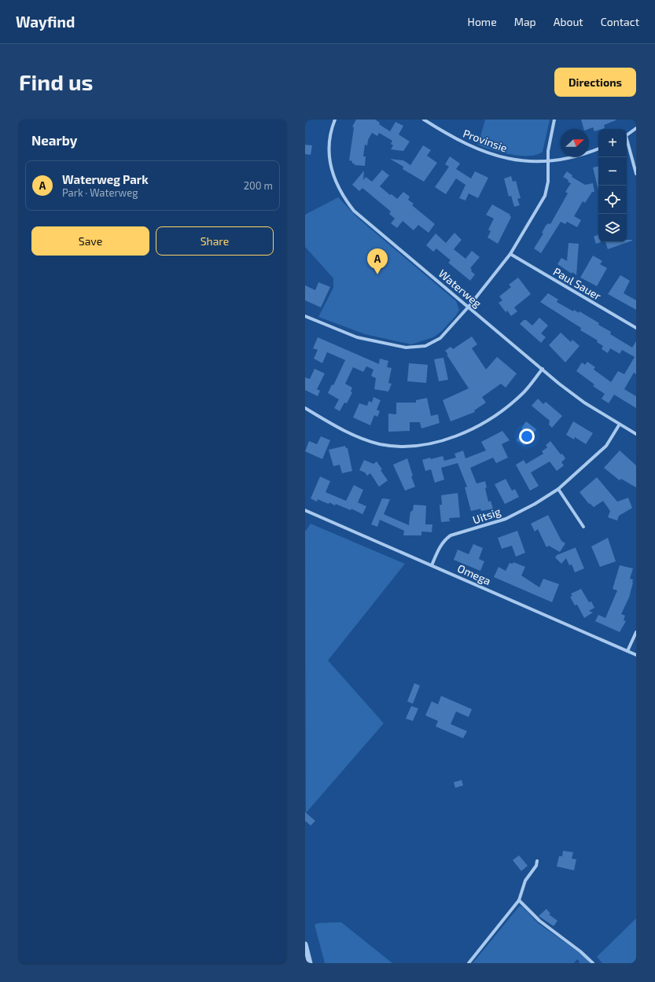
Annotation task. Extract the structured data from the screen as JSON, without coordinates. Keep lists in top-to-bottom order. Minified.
{"streets":{"street":["Provinsie","Paul Sauer","Waterweg","Uitsig","Omega"]},"crossings":[["Waterweg","Uitsig"],["Uitsig","Omega"]],"north":"right","page":{"header":"Wayfind","nav":["Home","Map","About","Contact"],"buttons":["Directions",["Save","Share"]],"title":"Find us","heading":"Nearby","map_buttons":["+","−"],"list":[{"mark":"A","name":"Waterweg Park","note":"Park · Waterweg","value":"200 m"}],"pins":"A"}}
